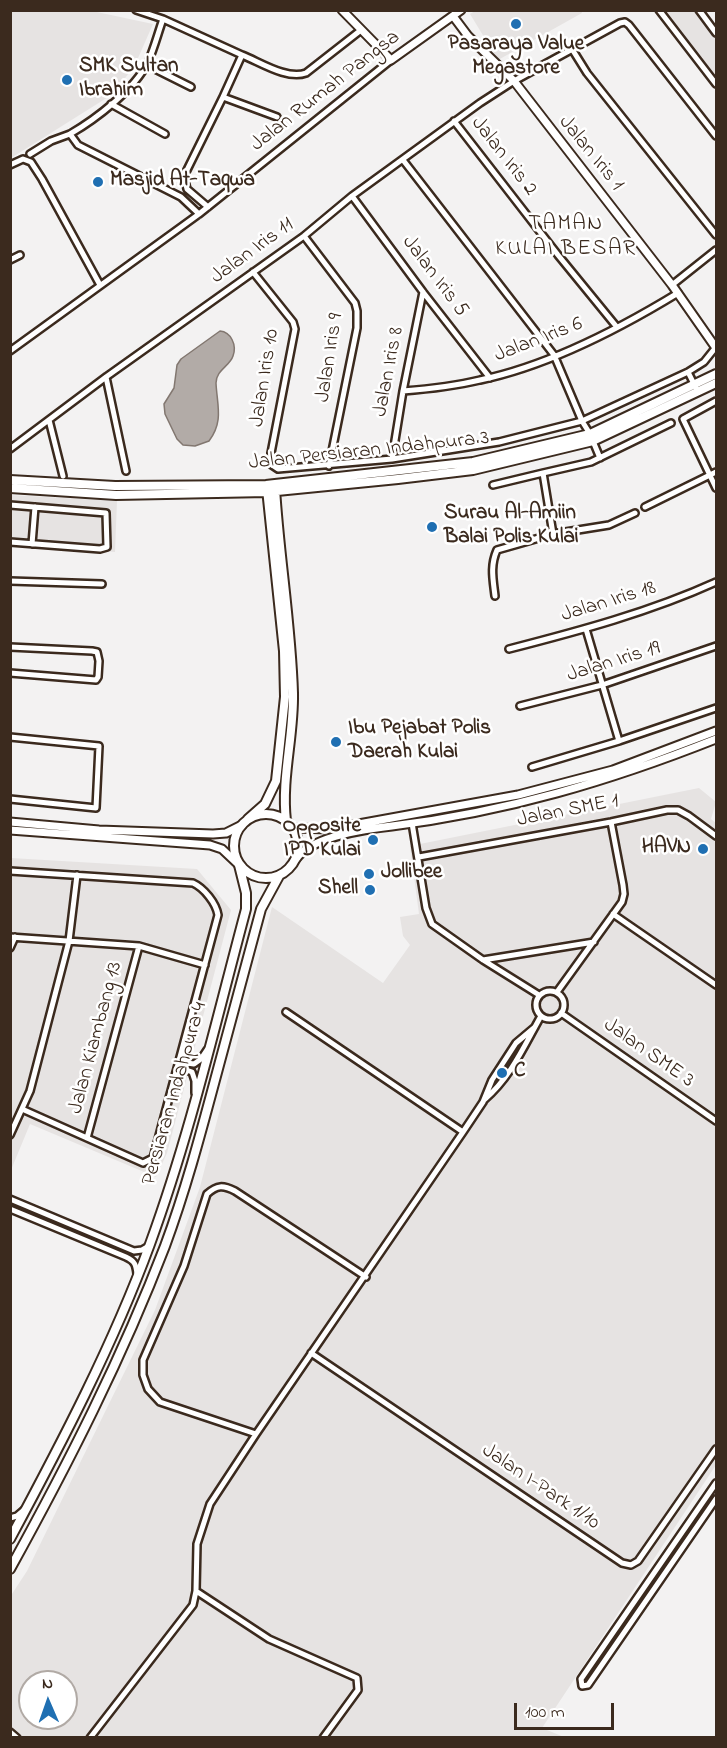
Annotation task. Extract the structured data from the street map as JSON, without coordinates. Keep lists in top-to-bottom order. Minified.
{"streets":{"main road":["Jalan Persiaran Indahpura 3","Persiaran Indahpura 4"],"street":["Jalan Rumah Pangsa","Jalan Iris 1","Jalan Iris 2","Jalan Iris 11","Jalan Iris 5","Jalan Iris 6","Jalan Iris 9","Jalan Iris 8","Jalan Iris 10","Jalan Iris 18","Jalan Iris 19","Jalan SME 1","Jalan Kiambang 13","Jalan SME 3","Jalan I-Park 1/10"]},"crossings":[["Jalan Rumah Pangsa","Jalan Iris 1"],["Jalan Iris 1","Jalan Iris 11"],["Jalan Iris 1","Jalan Iris 6"],["Jalan Iris 2","Jalan Iris 11"],["Jalan Iris 2","Jalan Iris 6"],["Jalan Iris 11","Jalan Iris 5"],["Jalan Iris 11","Jalan Iris 9"],["Jalan Iris 11","Jalan Iris 10"],["Jalan Iris 5","Jalan Iris 6"],["Jalan Iris 5","Jalan Iris 8"],["Jalan Iris 6","Jalan Iris 8"],["Jalan Iris 9","Jalan Iris 10"]],"districts":["TAMAN KULAI BESAR"],"places":["Pasaraya Value Megastore","SMK Sultan Ibrahim","Masjid At-Taqwa","Surau Al-Amiin Balai Polis Kulai","Ibu Pejabat Polis Daerah Kulai","Opposite IPD Kulai","HAVN","Jollibee","Shell","C"],"scale_bar":"100 m","north":"top"}
